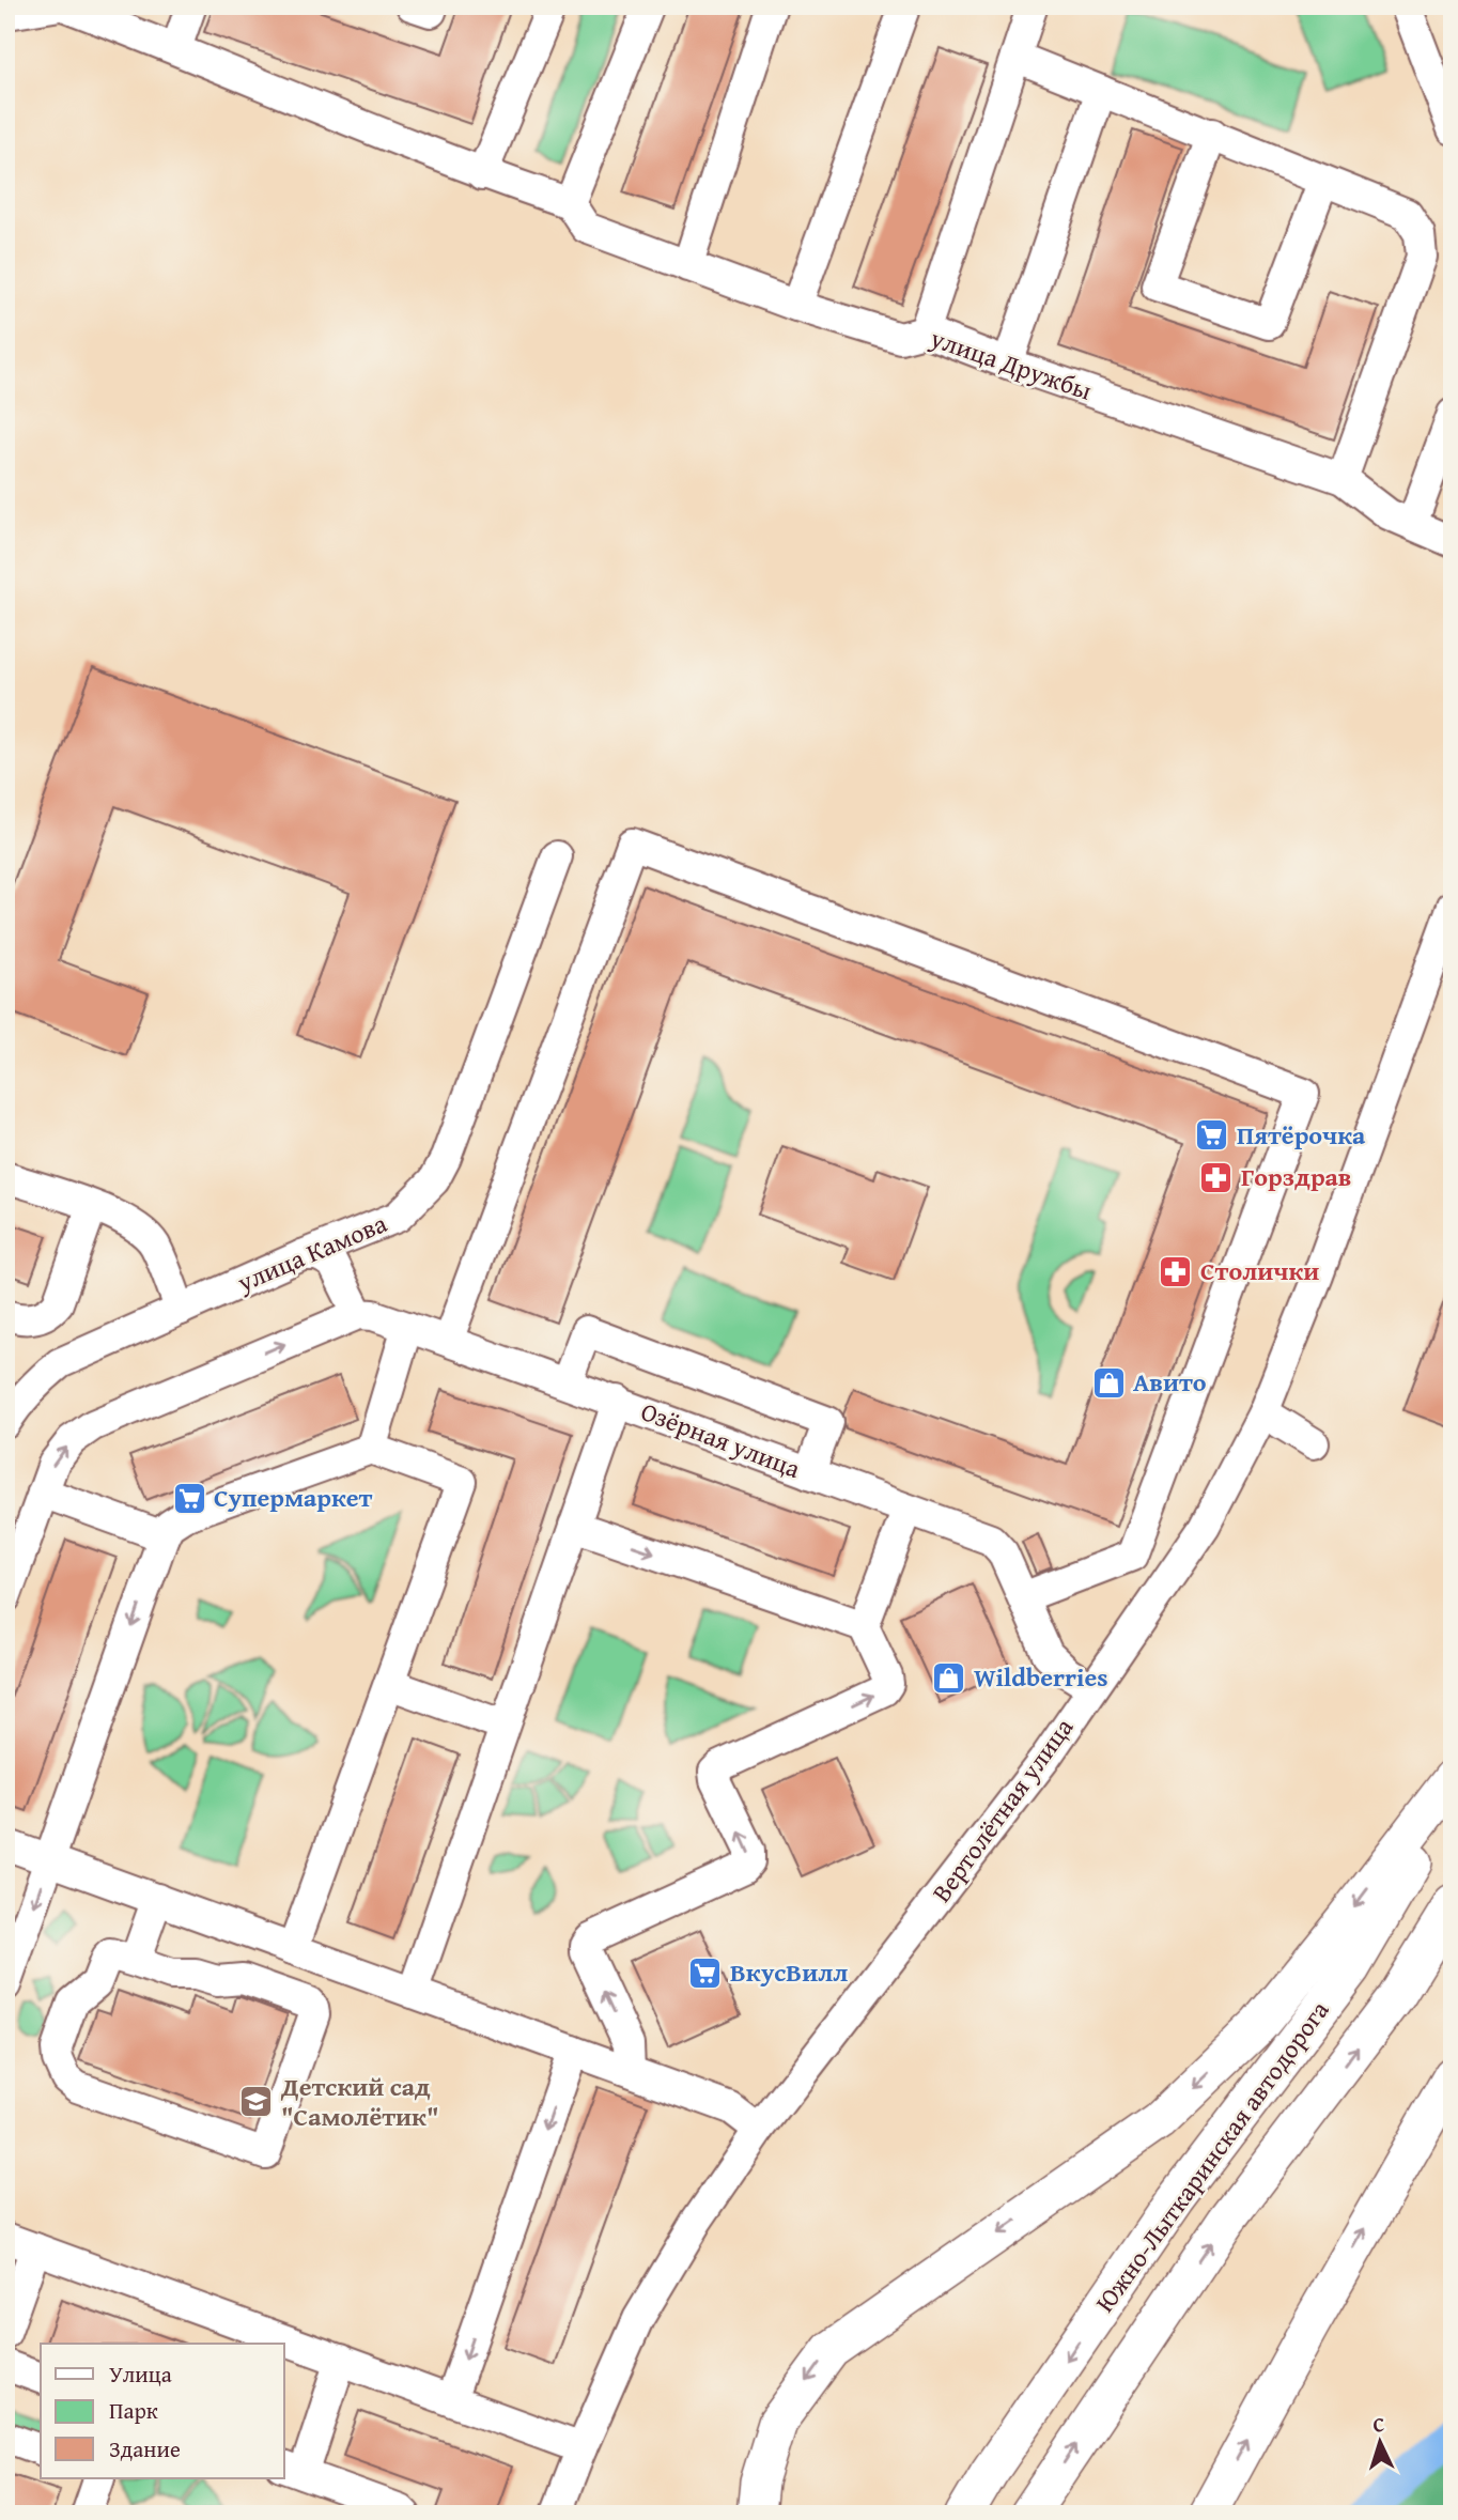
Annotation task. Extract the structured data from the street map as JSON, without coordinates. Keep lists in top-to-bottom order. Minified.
{"streets":{"main road":["Южно-Лыткаринская автодорога"],"street":["улица Дружбы","улица Камова","Озёрная улица","Вертолётная улица"]},"crossings":[["Озёрная улица","Вертолётная улица"]],"places":{"supermarket":["Пятёрочка","Супермаркет","ВкусВилл"],"pharmacy":["Горздрав","Столички"],"shop":["Авито","Wildberries"],"school or university":["Детский сад \"Самолётик\""]},"legend":["Улица","Парк","Здание"],"north":"top"}
